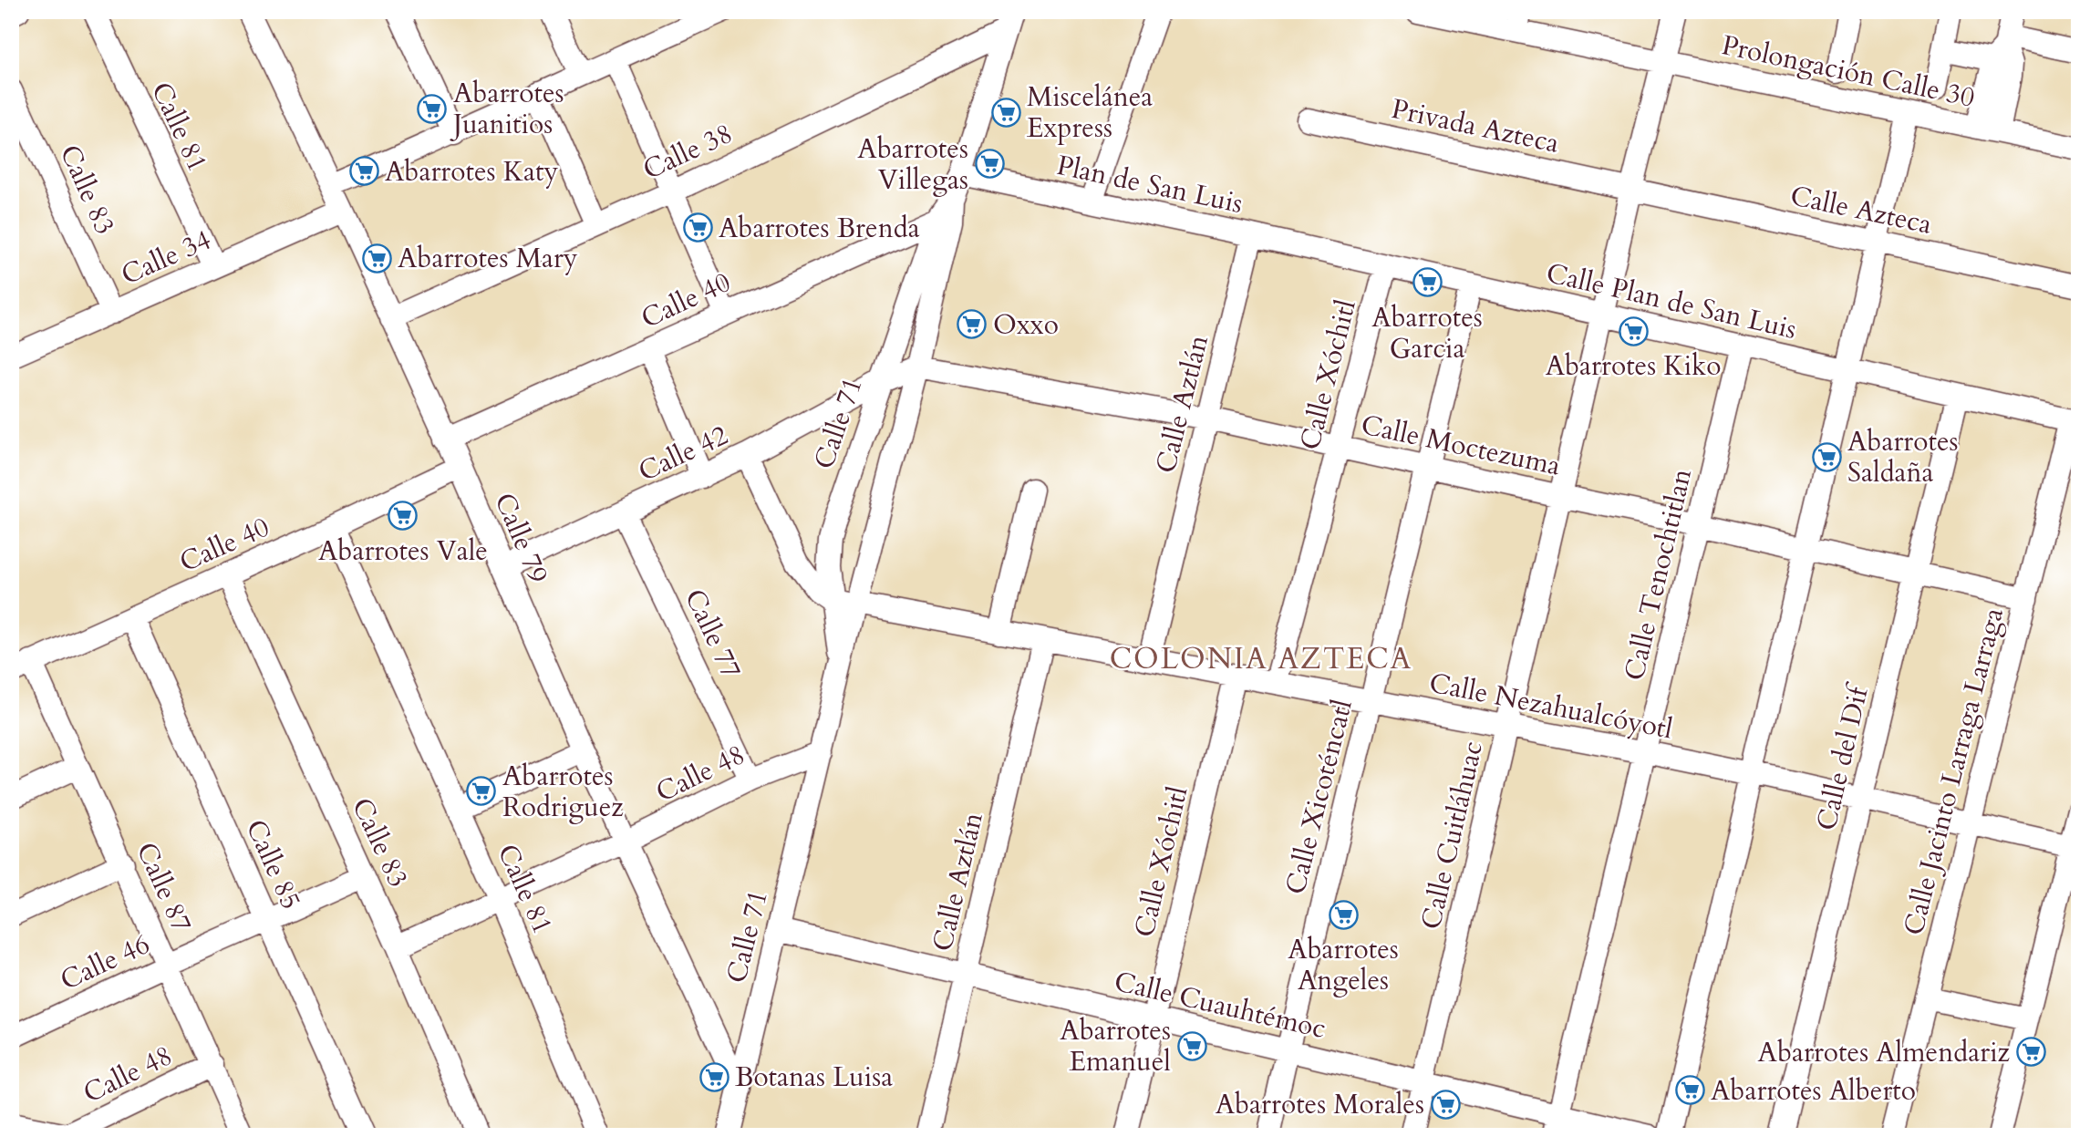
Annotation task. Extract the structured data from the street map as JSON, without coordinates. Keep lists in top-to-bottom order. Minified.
{"streets":{"street":["Prolongación Calle 30","Privada Azteca","Calle 81","Calle 38","Plan de San Luis","Calle 83","Calle Azteca","Calle 34","Calle 40","Calle Plan de San Luis","Calle Xóchitl","Calle Aztlán","Calle 71","Calle Moctezuma","Calle 42","Calle 79","Calle Tenochtitlan","Calle 77","Calle Nezahualcóyotl","Calle del Dif","Calle Jacinto Larraga Larraga","Calle 48","Calle Xicoténcatl","Calle Cuitláhuac","Calle 85","Calle 87","Calle 46","Calle Cuauhtémoc"]},"crossings":[["Prolongación Calle 30","Calle Cuitláhuac"],["Privada Azteca","Calle Azteca"],["Privada Azteca","Calle Cuitláhuac"],["Calle 81","Calle 34"],["Calle 81","Calle 40"],["Calle 81","Calle 48"],["Calle 38","Calle 71"],["Calle 38","Calle 79"],["Plan de San Luis","Calle Plan de San Luis"],["Plan de San Luis","Calle Aztlán"],["Plan de San Luis","Calle 71"],["Calle 83","Calle 34"],["Calle 83","Calle 40"],["Calle 83","Calle 48"],["Calle 83","Calle 46"],["Calle Azteca","Calle Cuitláhuac"],["Calle 34","Calle 79"],["Calle 40","Calle 71"],["Calle 40","Calle 79"],["Calle 40","Calle 85"],["Calle 40","Calle 87"],["Calle Plan de San Luis","Calle Xóchitl"],["Calle Plan de San Luis","Calle Aztlán"],["Calle Plan de San Luis","Calle Tenochtitlan"],["Calle Plan de San Luis","Calle del Dif"],["Calle Plan de San Luis","Calle Jacinto Larraga Larraga"],["Calle Plan de San Luis","Calle Xicoténcatl"],["Calle Plan de San Luis","Calle Cuitláhuac"],["Calle Xóchitl","Calle Moctezuma"],["Calle Xóchitl","Calle Nezahualcóyotl"],["Calle Xóchitl","Calle Cuauhtémoc"],["Calle Aztlán","Calle Moctezuma"],["Calle Aztlán","Calle Nezahualcóyotl"],["Calle Aztlán","Calle Cuauhtémoc"],["Calle 71","Calle Moctezuma"],["Calle 71","Calle 42"],["Calle 71","Calle 79"],["Calle 71","Calle Nezahualcóyotl"],["Calle 71","Calle 48"],["Calle 71","Calle Cuauhtémoc"],["Calle Moctezuma","Calle Tenochtitlan"],["Calle Moctezuma","Calle del Dif"],["Calle Moctezuma","Calle Jacinto Larraga Larraga"],["Calle Moctezuma","Calle Xicoténcatl"],["Calle Moctezuma","Calle Cuitláhuac"],["Calle 42","Calle 79"],["Calle 42","Calle 77"],["Calle 79","Calle 48"],["Calle Tenochtitlan","Calle Nezahualcóyotl"],["Calle Tenochtitlan","Calle Cuauhtémoc"],["Calle 77","Calle 48"],["Calle Nezahualcóyotl","Calle del Dif"],["Calle Nezahualcóyotl","Calle Jacinto Larraga Larraga"],["Calle Nezahualcóyotl","Calle Xicoténcatl"],["Calle Nezahualcóyotl","Calle Cuitláhuac"],["Calle 48","Calle 87"],["Calle Xicoténcatl","Calle Cuauhtémoc"],["Calle Cuitláhuac","Calle Cuauhtémoc"],["Calle 85","Calle 46"],["Calle 87","Calle 46"]],"districts":["COLONIA AZTECA"],"places":{"supermarket":["Abarrotes Juanitios","Miscelánea Express","Abarrotes Villegas","Abarrotes Katy","Abarrotes Brenda","Abarrotes Mary","Abarrotes Garcia","Oxxo","Abarrotes Kiko","Abarrotes Saldaña","Abarrotes Vale","Abarrotes Rodriguez","Abarrotes Angeles","Abarrotes Emanuel","Abarrotes Almendariz","Botanas Luisa","Abarrotes Alberto","Abarrotes Morales"]}}
